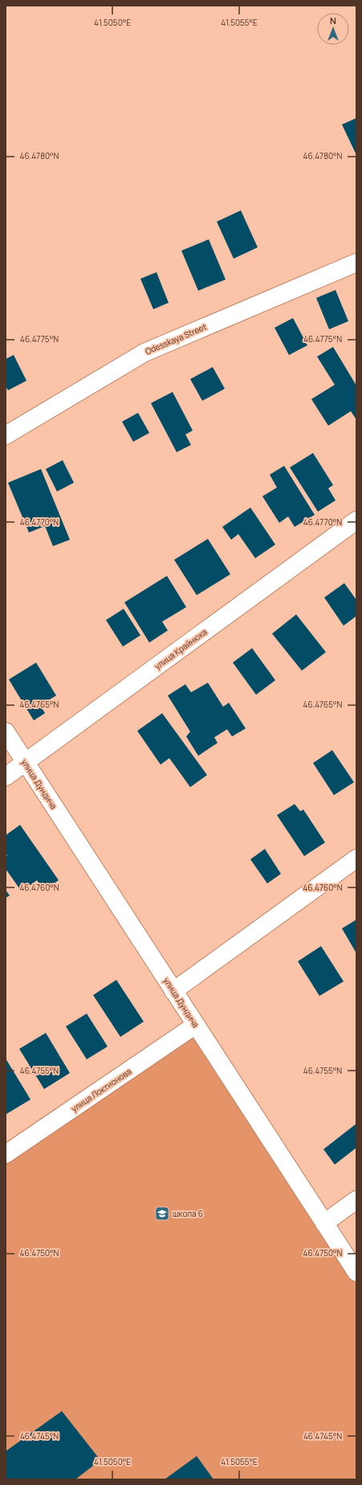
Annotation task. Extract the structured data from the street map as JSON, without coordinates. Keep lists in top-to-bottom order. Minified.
{"streets":{"street":["Odesskaya Street","улица Крайнюка","улица Дундича","улица Локтионова"]},"crossings":[["улица Крайнюка","улица Дундича"],["улица Дундича","улица Локтионова"]],"places":{"school or university":["школа 6"]},"north":"top","coordinates":["41.5050°E","41.5055°E","46.4780°N","46.4775°N","46.4770°N","46.4765°N","46.4760°N","46.4755°N","46.4750°N","46.4745°N"]}
